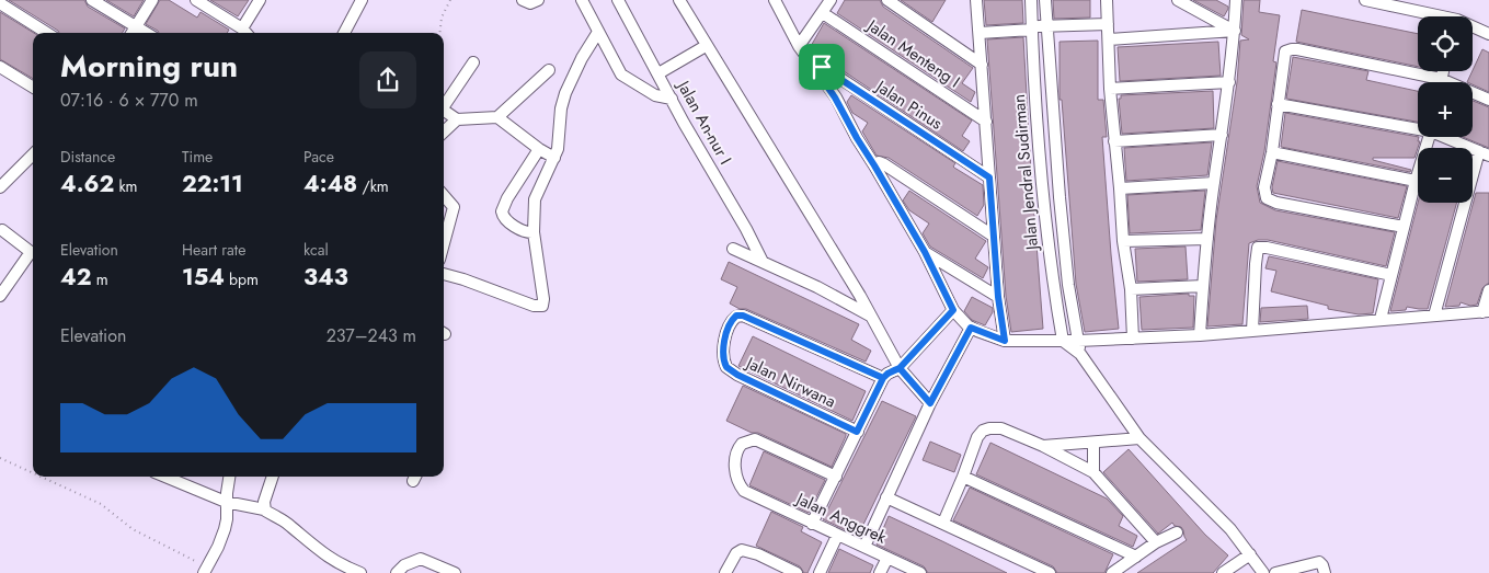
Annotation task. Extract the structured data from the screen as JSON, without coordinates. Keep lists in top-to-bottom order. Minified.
{"streets":{"street":["Jalan Menteng I","Jalan Pinus","Jalan An-nur I","Jalan Jendral Sudirman","Jalan Nirwana","Jalan Anggrek"]},"page":{"map_buttons":["+","−"],"heading":["Morning run","07:16 · 6 × 770 m"],"stats":[["Distance","4.62 km"],["Time","22:11"],["Pace","4:48 /km"],["Elevation","42 m"],["Heart rate","154 bpm"],["kcal","343"]],"chart":["Elevation","237–243 m"]}}
